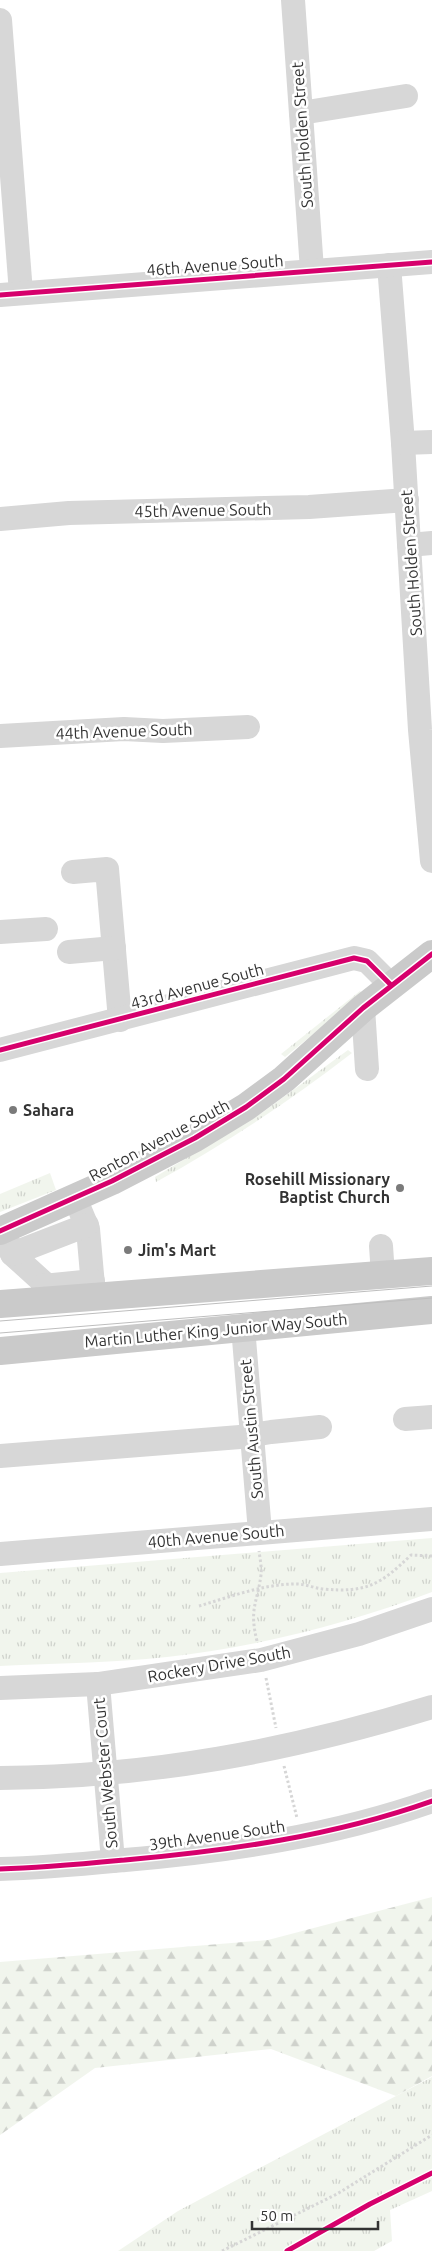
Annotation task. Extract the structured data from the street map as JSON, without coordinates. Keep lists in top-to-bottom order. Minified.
{"streets":{"main road":["Renton Avenue South","Martin Luther King Junior Way South"],"street":["South Holden Street","46th Avenue South","45th Avenue South","44th Avenue South","43rd Avenue South","South Austin Street","40th Avenue South","Rockery Drive South","South Webster Court","39th Avenue South"]},"crossings":[["South Holden Street","46th Avenue South"],["South Holden Street","45th Avenue South"],["43rd Avenue South","Renton Avenue South"],["Martin Luther King Junior Way South","South Austin Street"],["South Austin Street","40th Avenue South"],["Rockery Drive South","South Webster Court"],["South Webster Court","39th Avenue South"]],"places":["Sahara","Rosehill Missionary Baptist Church","Jim's Mart"],"scale_bar":"50 m"}
